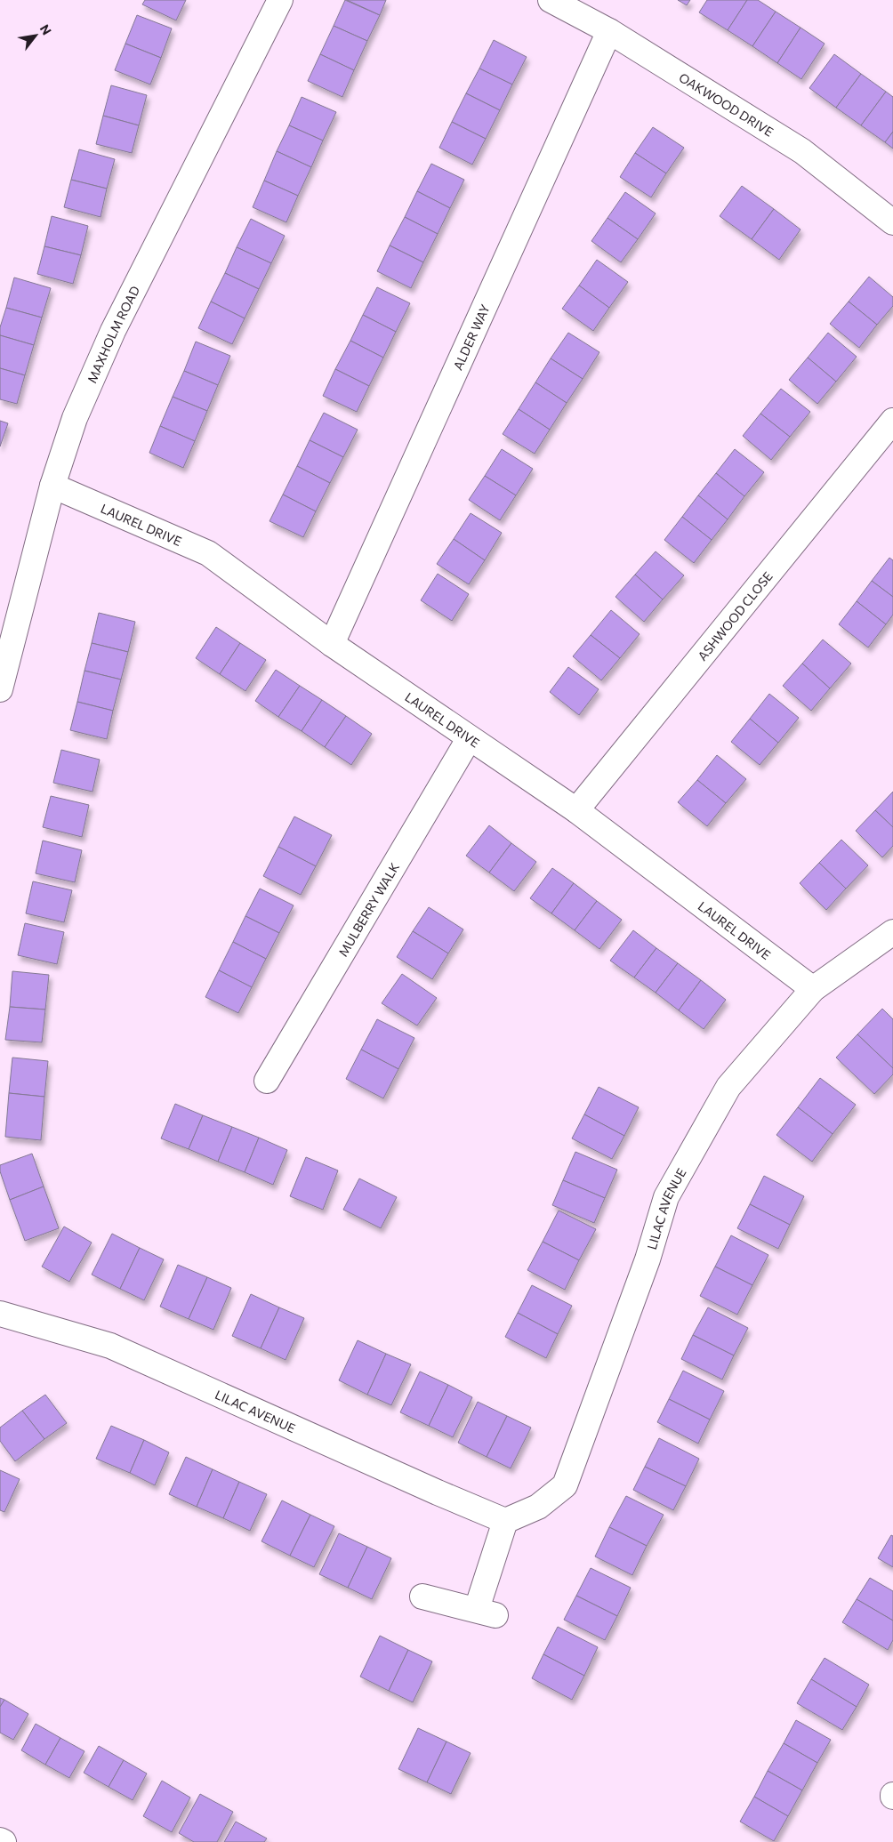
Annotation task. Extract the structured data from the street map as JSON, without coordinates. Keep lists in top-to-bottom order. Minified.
{"streets":{"street":["OAKWOOD DRIVE","MAXHOLM ROAD","ALDER WAY","LAUREL DRIVE","ASHWOOD CLOSE","MULBERRY WALK","LILAC AVENUE"]},"crossings":[["OAKWOOD DRIVE","ALDER WAY"],["MAXHOLM ROAD","LAUREL DRIVE"],["ALDER WAY","LAUREL DRIVE"],["LAUREL DRIVE","ASHWOOD CLOSE"],["LAUREL DRIVE","MULBERRY WALK"],["LAUREL DRIVE","LILAC AVENUE"]],"north":"top right"}
